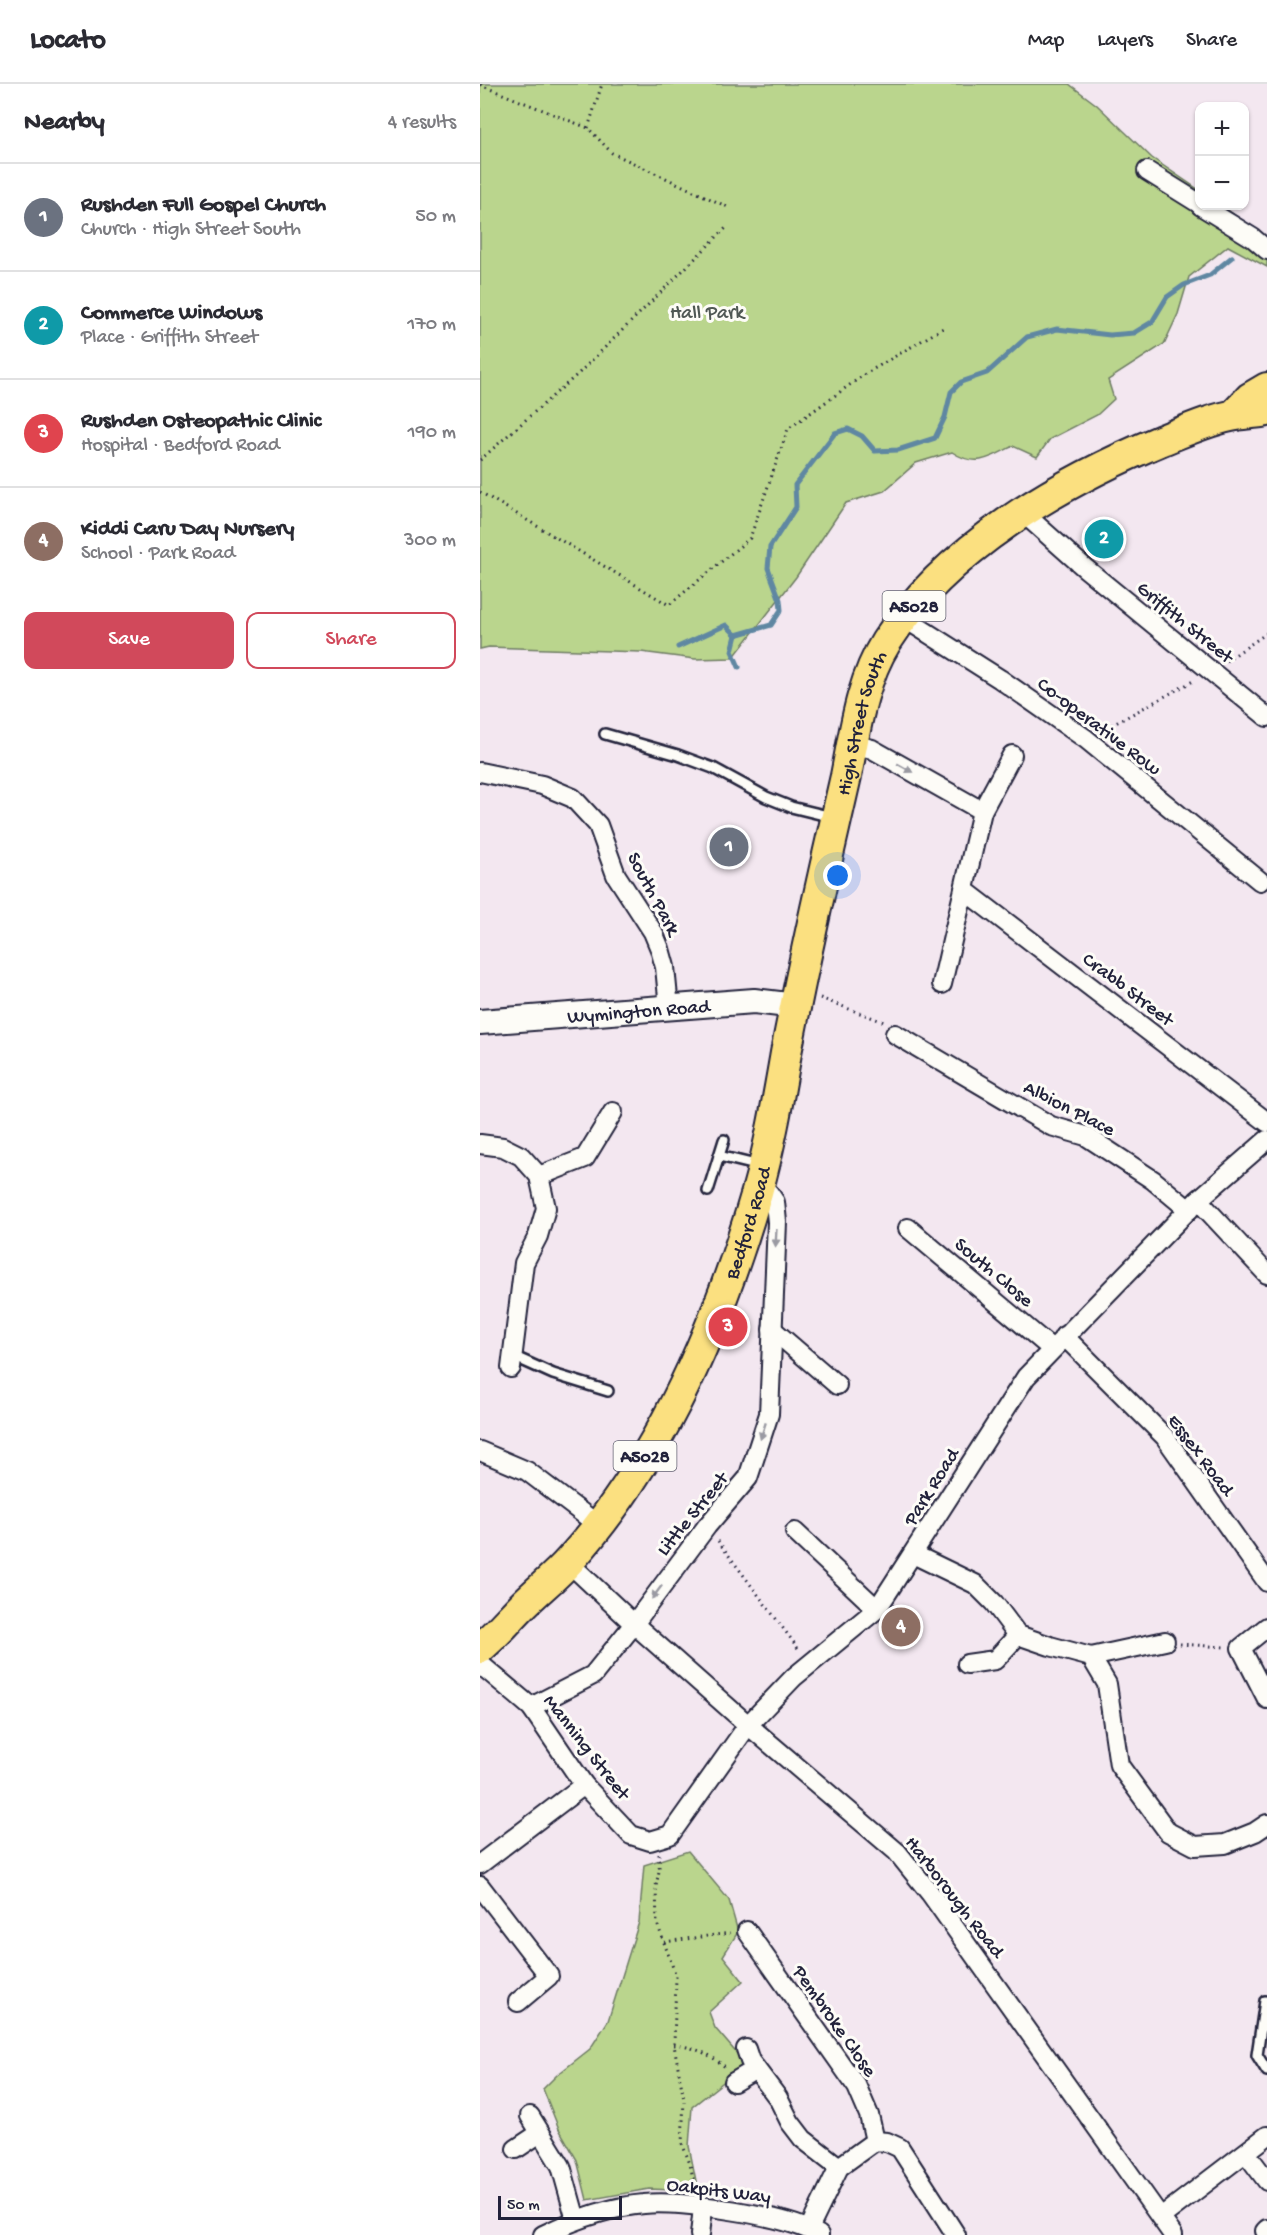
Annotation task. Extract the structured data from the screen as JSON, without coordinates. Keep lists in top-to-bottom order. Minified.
{"streets":{"main road":["A5028","High Street South","Bedford Road"],"street":["Griffith Street","Co-operative Row","South Park","Crabb Street","Wymington Road","Albion Place","South Close","Essex Road","Park Road","Little Street","Manning Street","Harborough Road","Pembroke Close","Oakpits Way"]},"crossings":[["A5028","High Street South"],["Griffith Street","High Street South"],["High Street South","Co-operative Row"],["High Street South","Wymington Road"],["High Street South","Bedford Road"],["South Park","Wymington Road"],["Wymington Road","Bedford Road"],["Albion Place","Park Road"],["Bedford Road","Little Street"],["Bedford Road","Harborough Road"],["South Close","Essex Road"],["South Close","Park Road"],["Essex Road","Park Road"],["Park Road","Manning Street"],["Park Road","Harborough Road"],["Little Street","Manning Street"],["Little Street","Harborough Road"]],"one_way":["Little Street"],"parks":["Hall Park"],"scale_bar":"50 m","page":{"header":"Locato","nav":["Map","Layers","Share"],"heading":["Nearby","4 results"],"map_buttons":["+","−"],"list":[{"mark":"1","name":"Rushden Full Gospel Church","note":"Church · High Street South","value":"50 m"},{"mark":"2","name":"Commerce Windows","note":"Place · Griffith Street","value":"170 m"},{"mark":"3","name":"Rushden Osteopathic Clinic","note":"Hospital · Bedford Road","value":"190 m"},{"mark":"4","name":"Kiddi Caru Day Nursery","note":"School · Park Road","value":"300 m"}],"pins":["2","1","3","4"],"buttons":["Save","Share"],"scale":"50 m"}}
